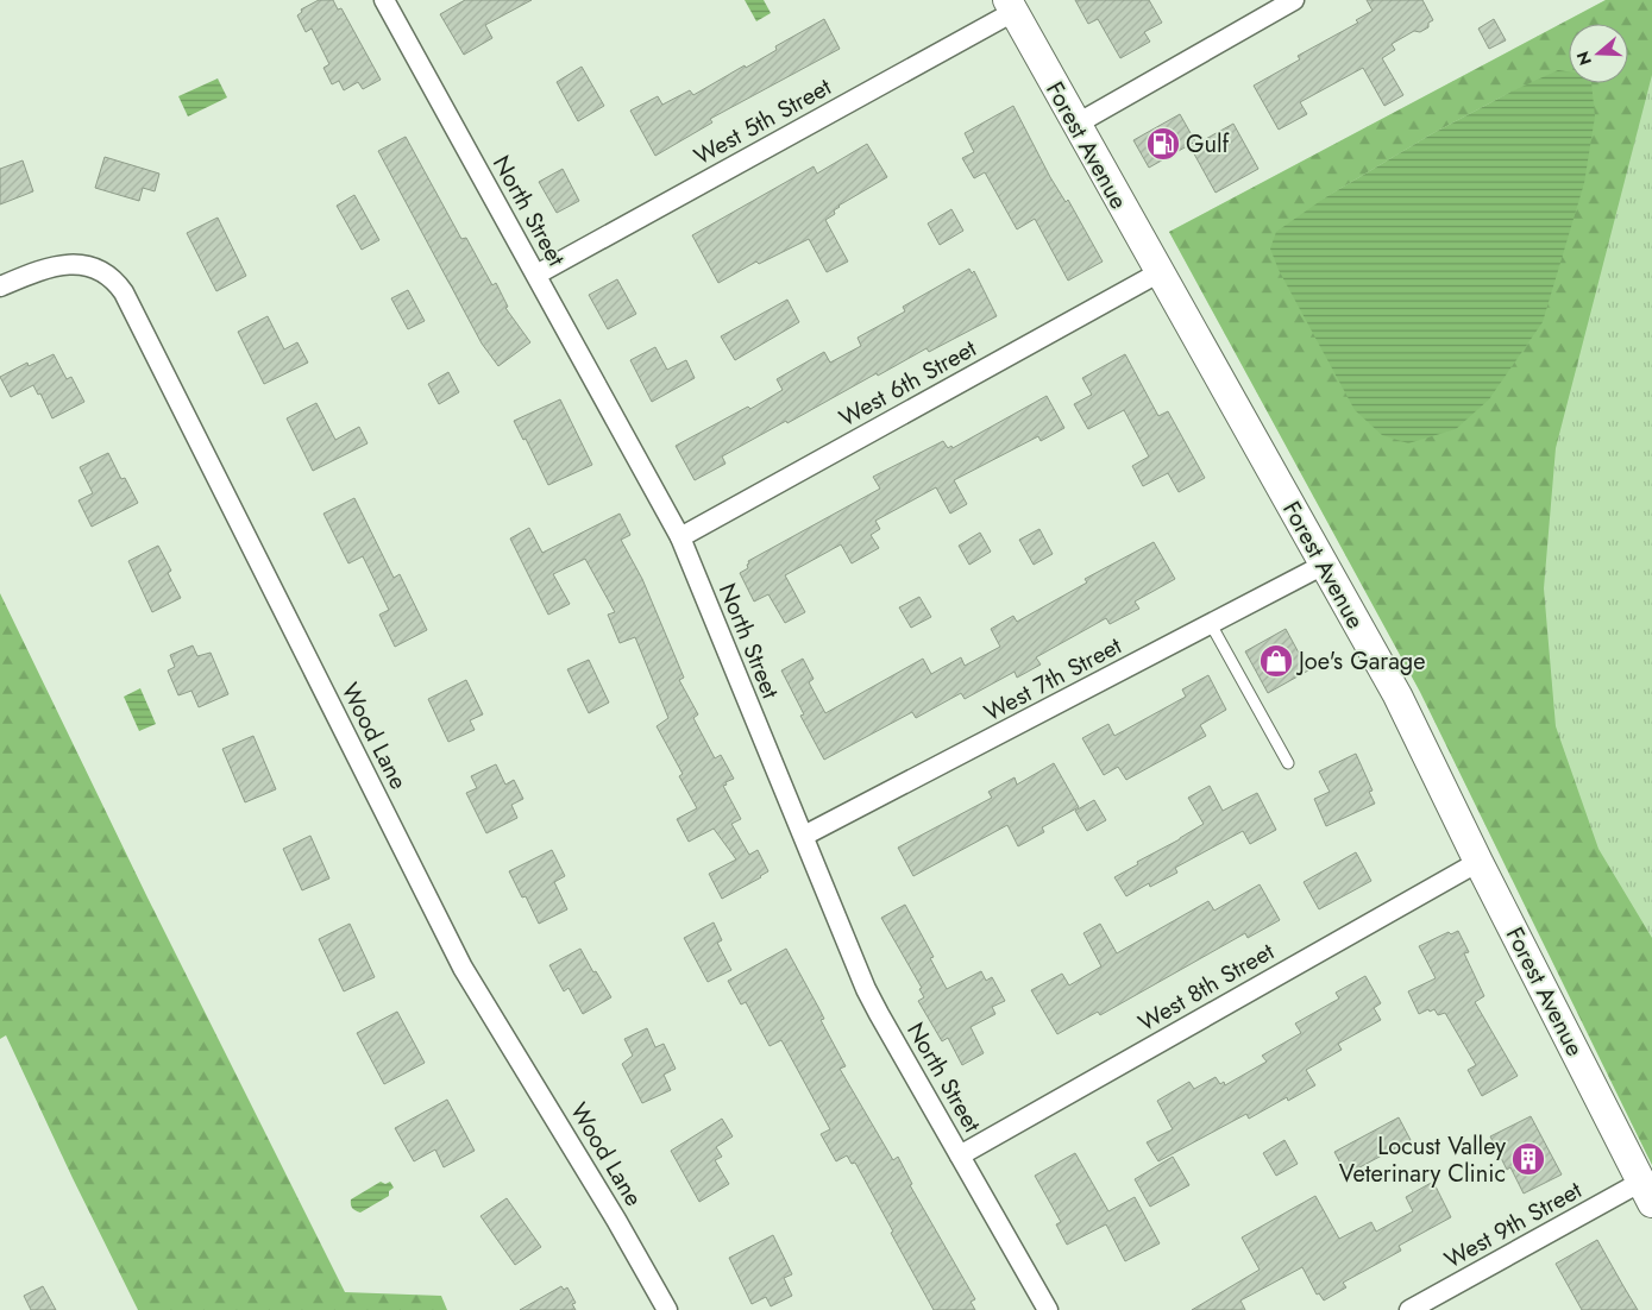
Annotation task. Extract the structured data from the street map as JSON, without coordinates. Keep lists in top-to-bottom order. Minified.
{"streets":{"main road":["Forest Avenue"],"street":["West 5th Street","North Street","West 6th Street","West 7th Street","Wood Lane","West 8th Street","West 9th Street"]},"crossings":[["West 5th Street","Forest Avenue"],["West 5th Street","North Street"],["Forest Avenue","West 6th Street"],["Forest Avenue","West 7th Street"],["Forest Avenue","West 8th Street"],["Forest Avenue","West 9th Street"],["North Street","West 6th Street"],["North Street","West 7th Street"],["North Street","West 8th Street"]],"places":{"fuel station":["Gulf"],"shop":["Joe's Garage"],"building":["Locust Valley Veterinary Clinic"]},"north":"left"}
